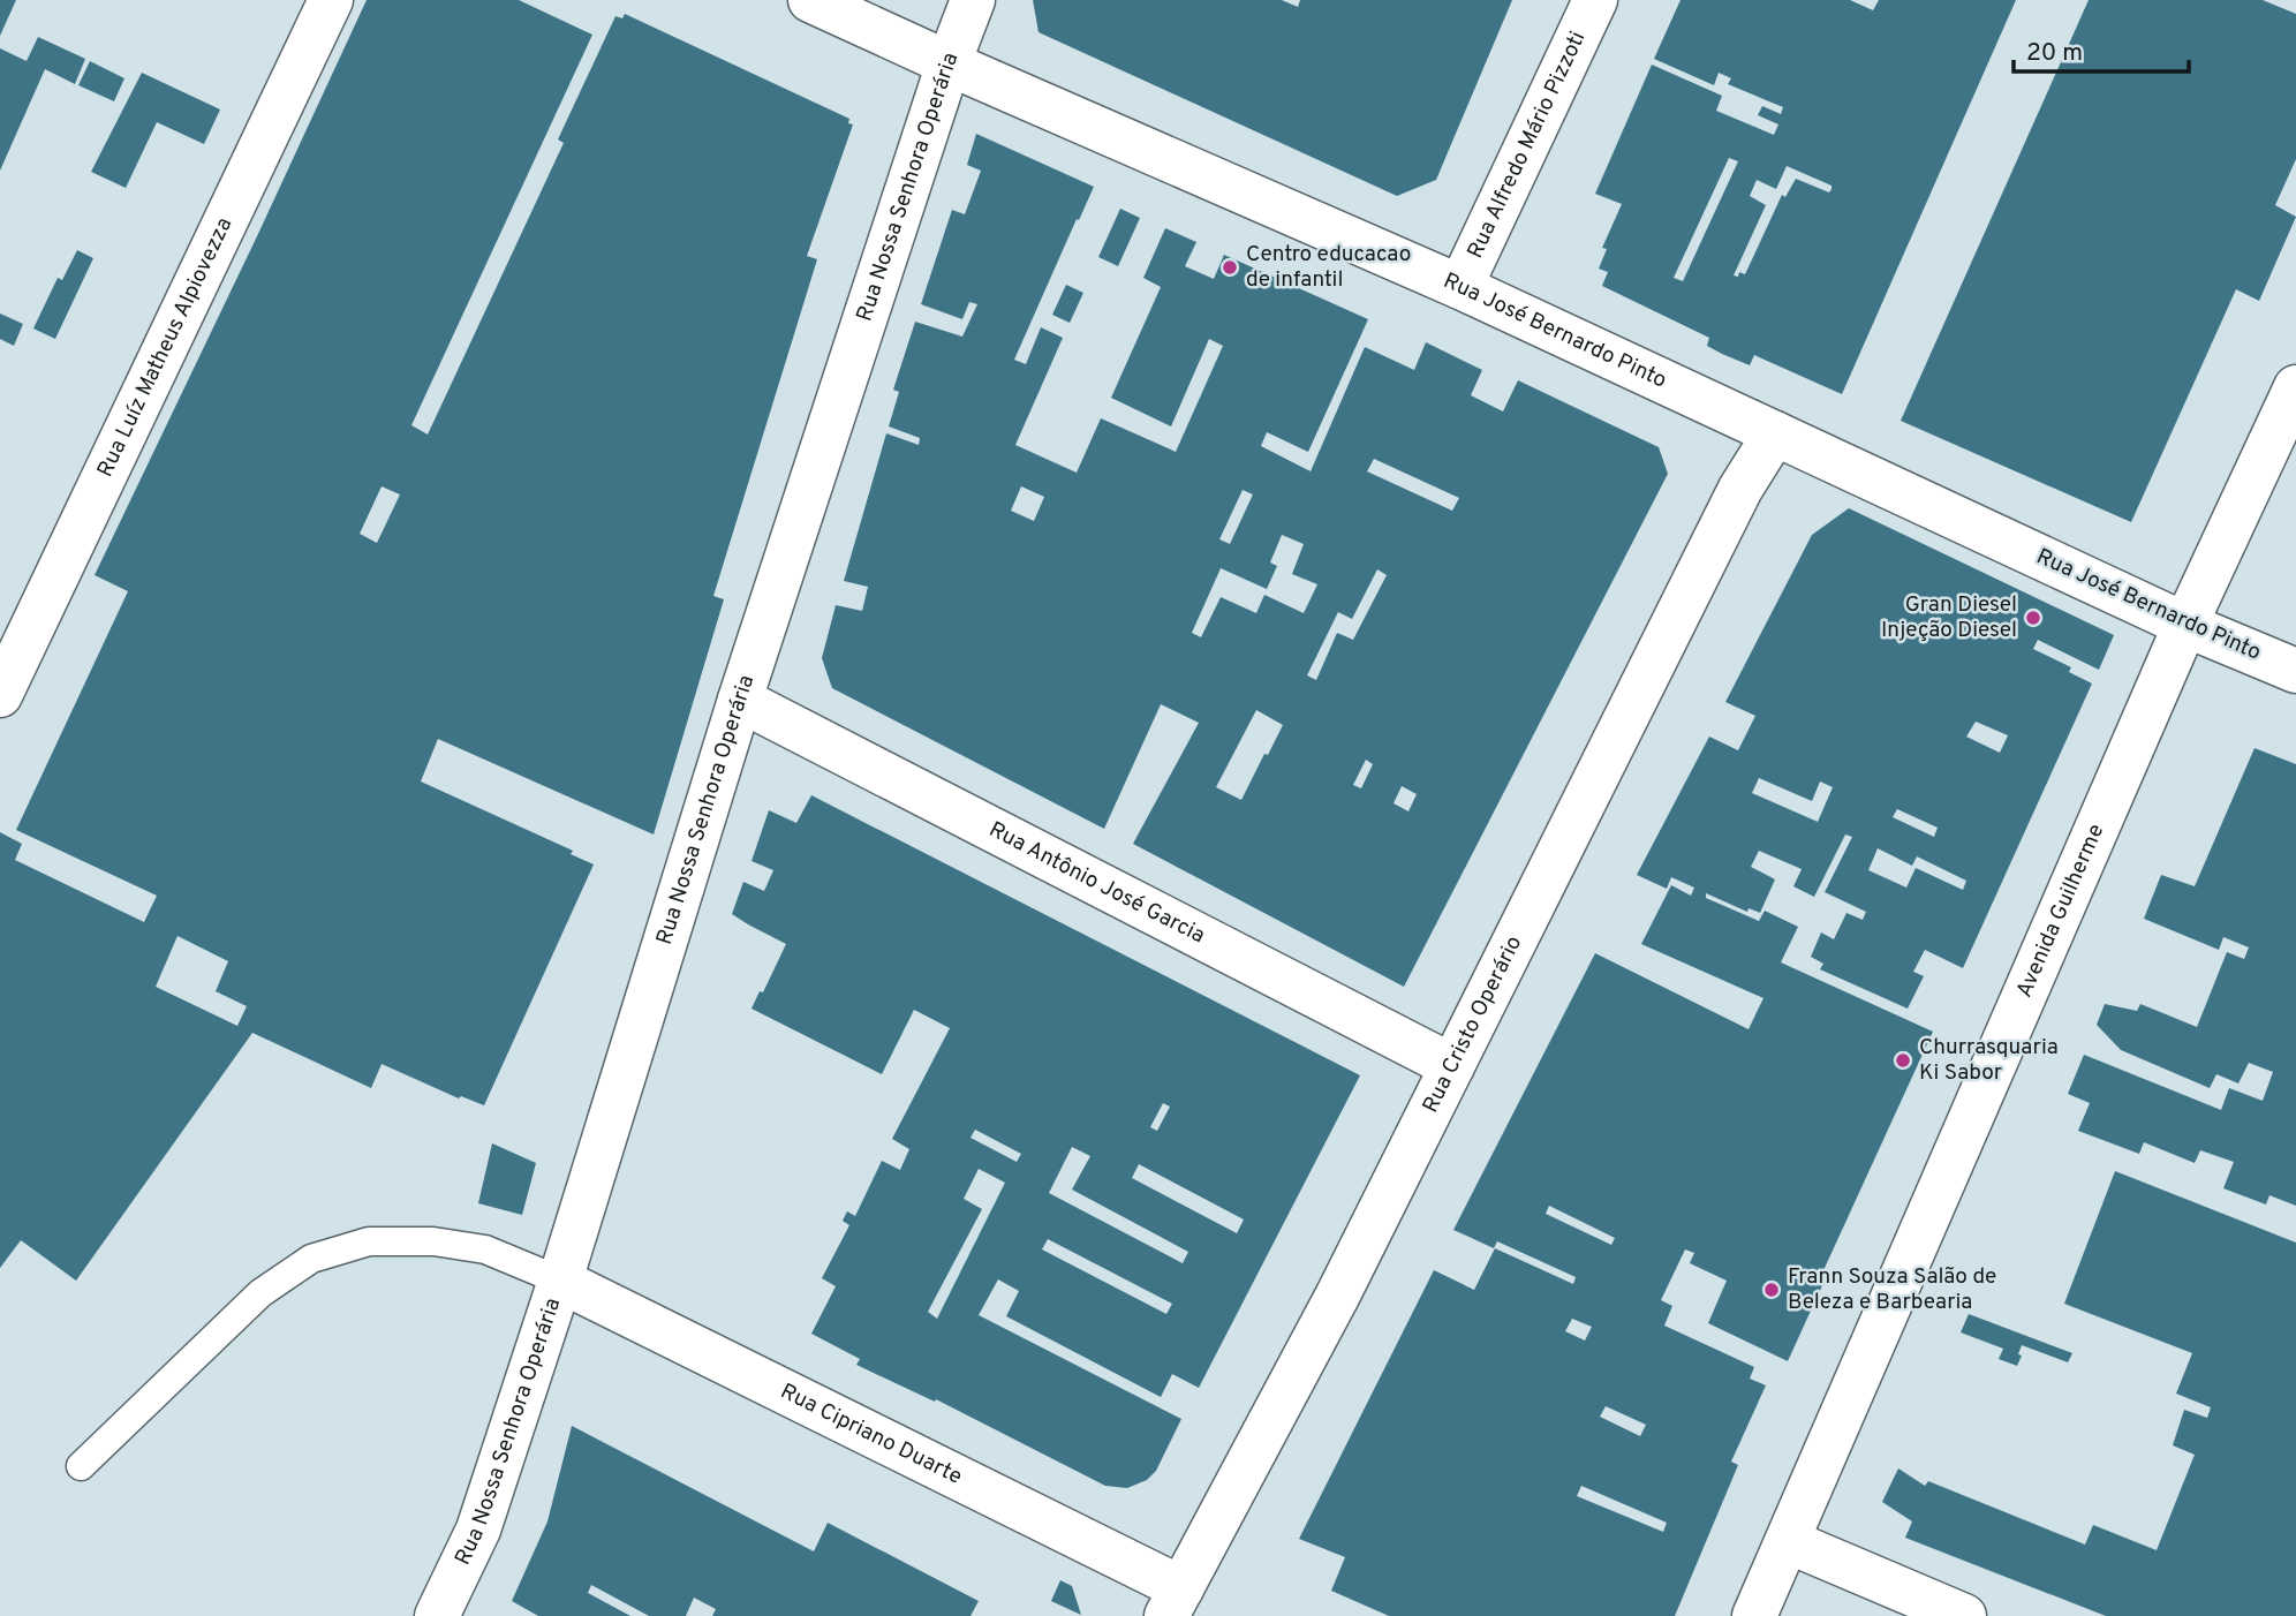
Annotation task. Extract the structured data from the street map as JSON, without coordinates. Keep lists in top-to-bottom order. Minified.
{"streets":{"street":["Rua Alfredo Mário Pizzoti","Rua Nossa Senhora Operária","Rua José Bernardo Pinto","Rua Luíz Matheus Alpiovezza","Rua Antônio José Garcia","Avenida Guilherme","Rua Cristo Operário","Rua Cipriano Duarte"]},"crossings":[["Rua Alfredo Mário Pizzoti","Rua José Bernardo Pinto"],["Rua Nossa Senhora Operária","Rua José Bernardo Pinto"],["Rua Nossa Senhora Operária","Rua Antônio José Garcia"],["Rua Nossa Senhora Operária","Rua Cipriano Duarte"],["Rua José Bernardo Pinto","Avenida Guilherme"],["Rua José Bernardo Pinto","Rua Cristo Operário"],["Rua Antônio José Garcia","Rua Cristo Operário"],["Rua Cristo Operário","Rua Cipriano Duarte"]],"places":["Centro educacao de infantil","Gran Diesel Injeção Diesel","Churrasquaria Ki Sabor","Frann Souza Salão de Beleza e Barbearia"],"scale_bar":"20 m"}
